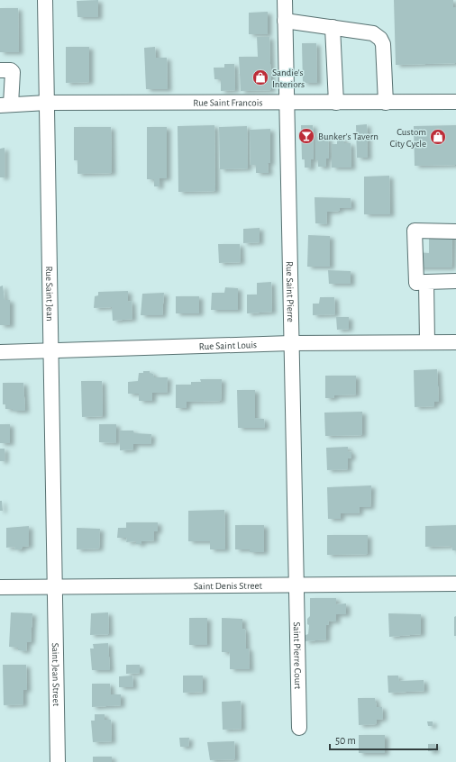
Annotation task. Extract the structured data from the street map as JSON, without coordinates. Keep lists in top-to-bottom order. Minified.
{"streets":{"street":["Rue Saint Francois","Rue Saint Pierre","Rue Saint Jean","Rue Saint Louis","Saint Denis Street","Saint Pierre Court","Saint Jean Street"]},"crossings":[["Rue Saint Francois","Rue Saint Pierre"],["Rue Saint Francois","Rue Saint Jean"],["Rue Saint Pierre","Rue Saint Louis"],["Rue Saint Pierre","Saint Denis Street"],["Rue Saint Pierre","Saint Pierre Court"],["Rue Saint Jean","Rue Saint Louis"],["Rue Saint Jean","Saint Denis Street"],["Rue Saint Jean","Saint Jean Street"],["Saint Denis Street","Saint Pierre Court"],["Saint Denis Street","Saint Jean Street"]],"places":{"shop":["Sandie's Interiors","Custom City Cycle"],"bar":["Bunker's Tavern"]},"scale_bar":"50 m"}
